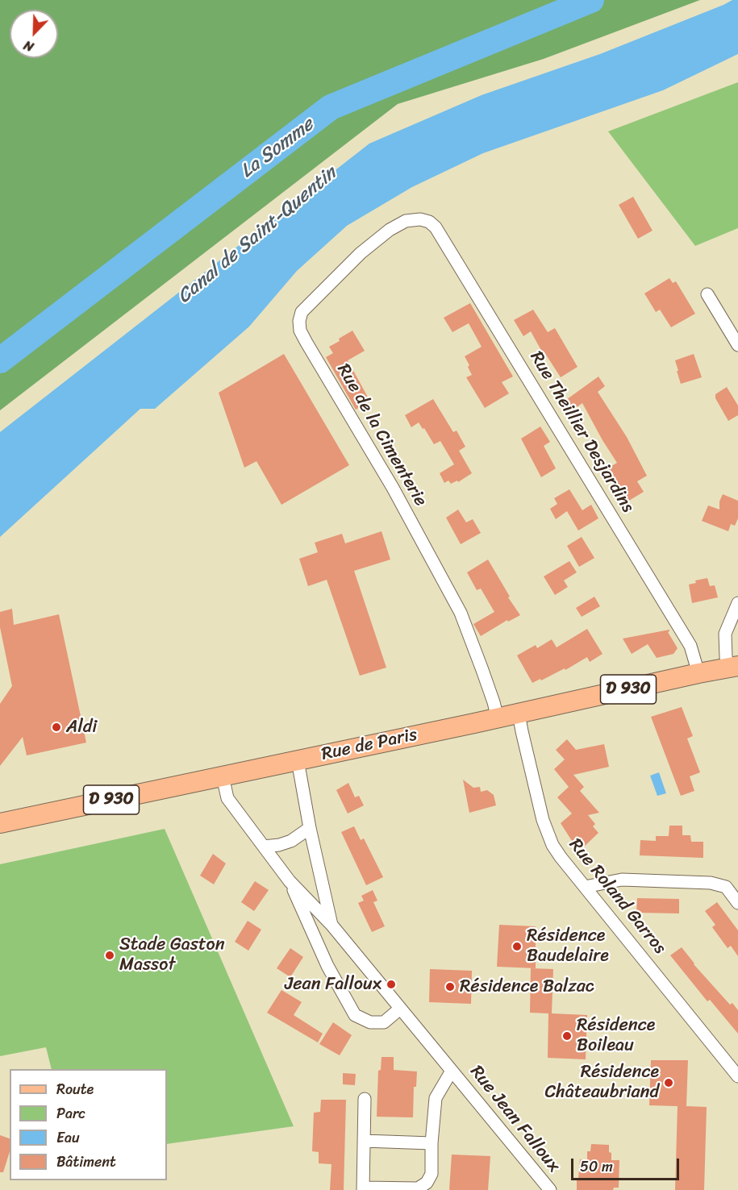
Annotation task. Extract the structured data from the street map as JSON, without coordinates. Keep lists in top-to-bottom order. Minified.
{"streets":{"main road":["D 930","Rue de Paris"],"street":["Rue Theillier Desjardins","Rue de la Cimenterie","Rue Roland Garros","Rue Jean Falloux"]},"crossings":[["Rue Theillier Desjardins","Rue de la Cimenterie"],["Rue Theillier Desjardins","Rue de Paris"],["Rue de la Cimenterie","Rue de Paris"],["Rue de Paris","Rue Roland Garros"],["Rue de Paris","Rue Jean Falloux"]],"water":["La Somme","Canal de Saint-Quentin"],"places":["Aldi","Résidence Baudelaire","Stade Gaston Massot","Jean Falloux","Résidence Balzac","Résidence Boileau","Résidence Châteaubriand"],"legend":["Route","Parc","Eau","Bâtiment"],"scale_bar":"50 m","north":"bottom left"}
